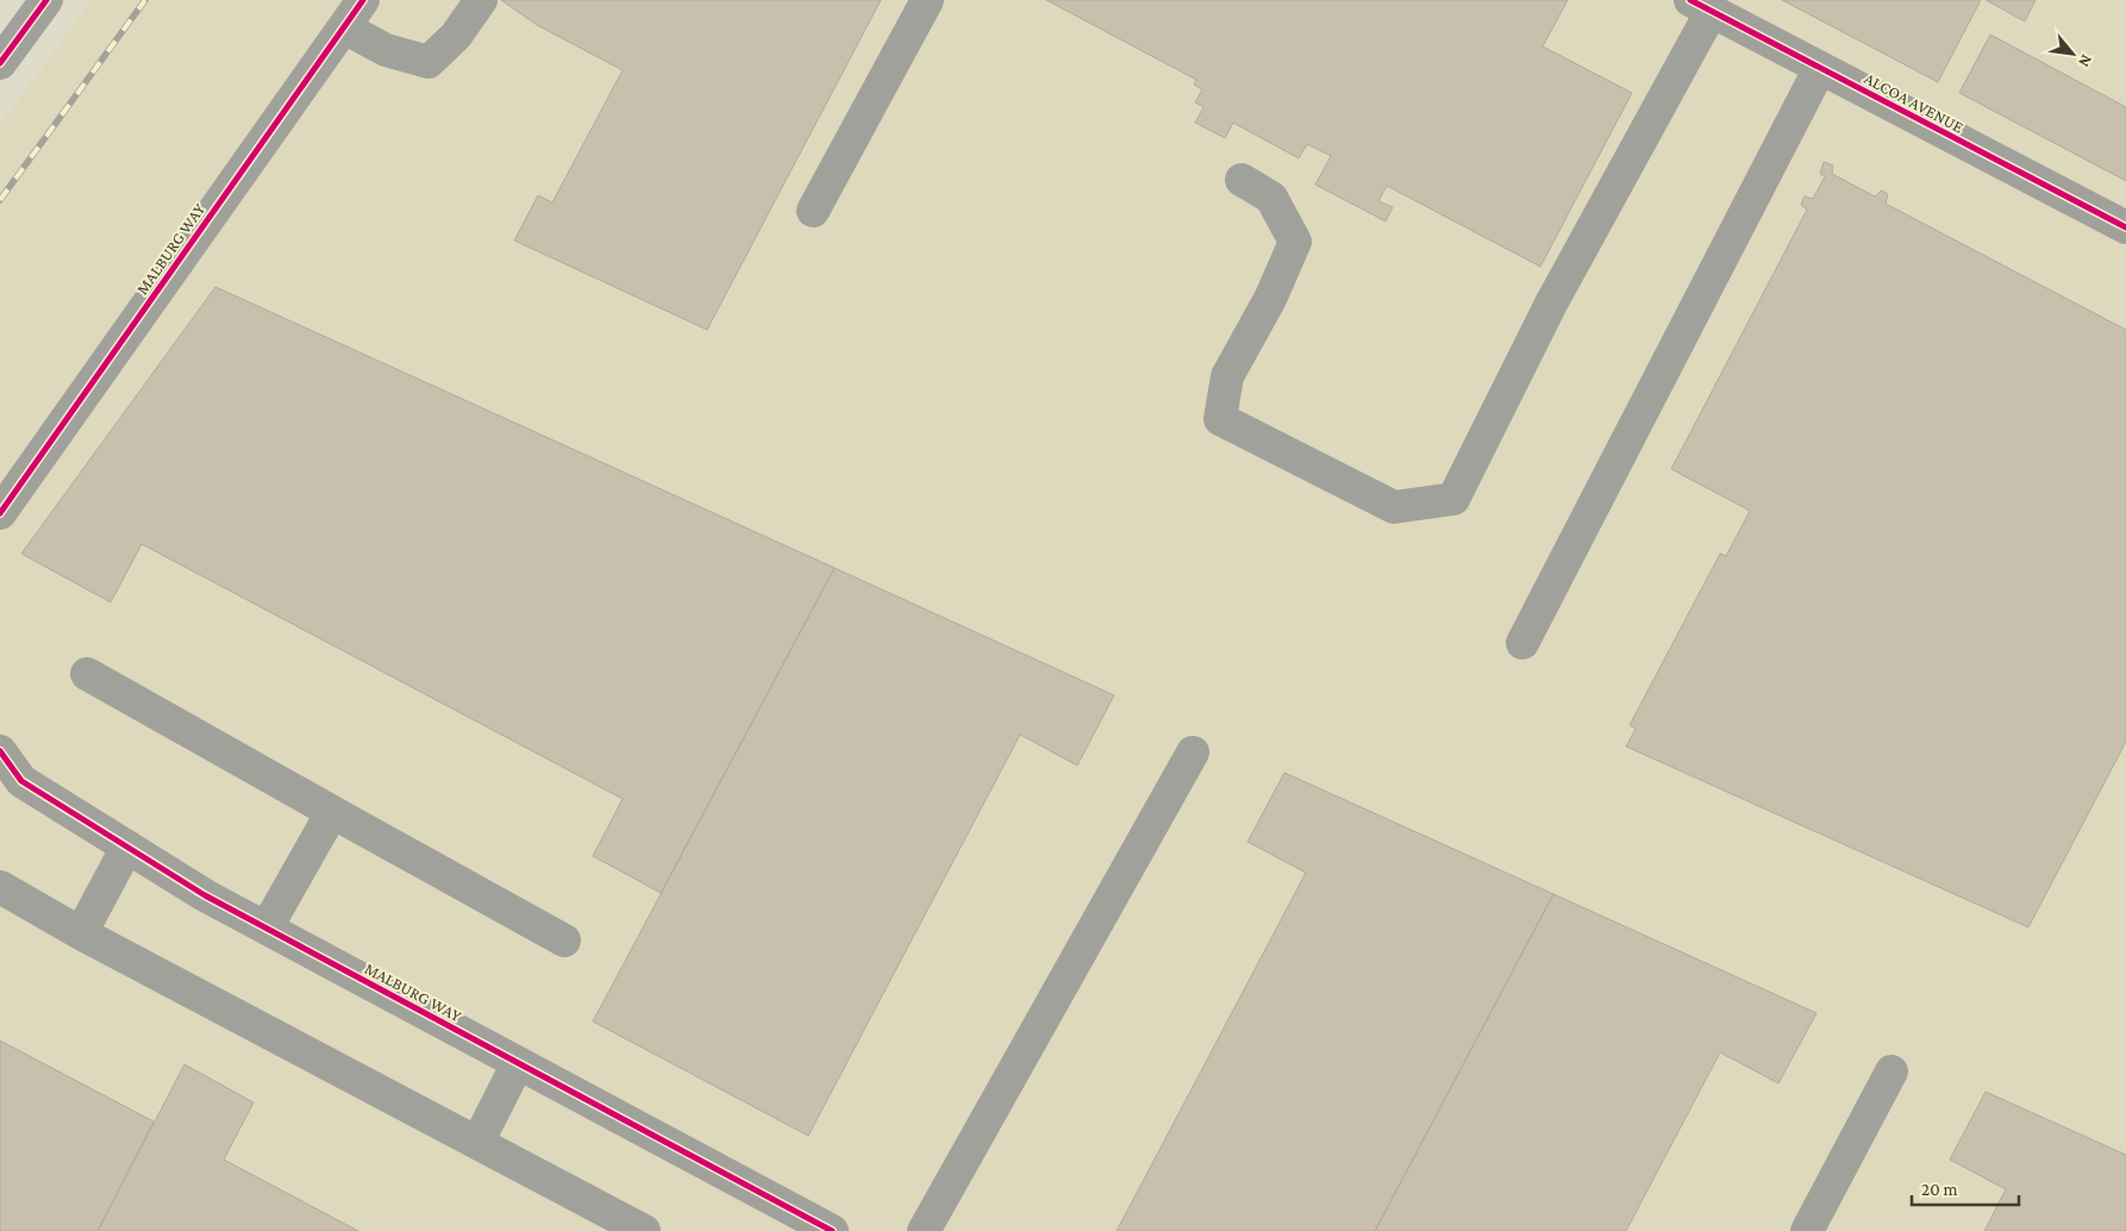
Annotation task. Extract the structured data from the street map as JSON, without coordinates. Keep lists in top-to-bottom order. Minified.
{"streets":{"street":["ALCOA AVENUE","MALBURG WAY"]},"scale_bar":"20 m","north":"bottom right"}
